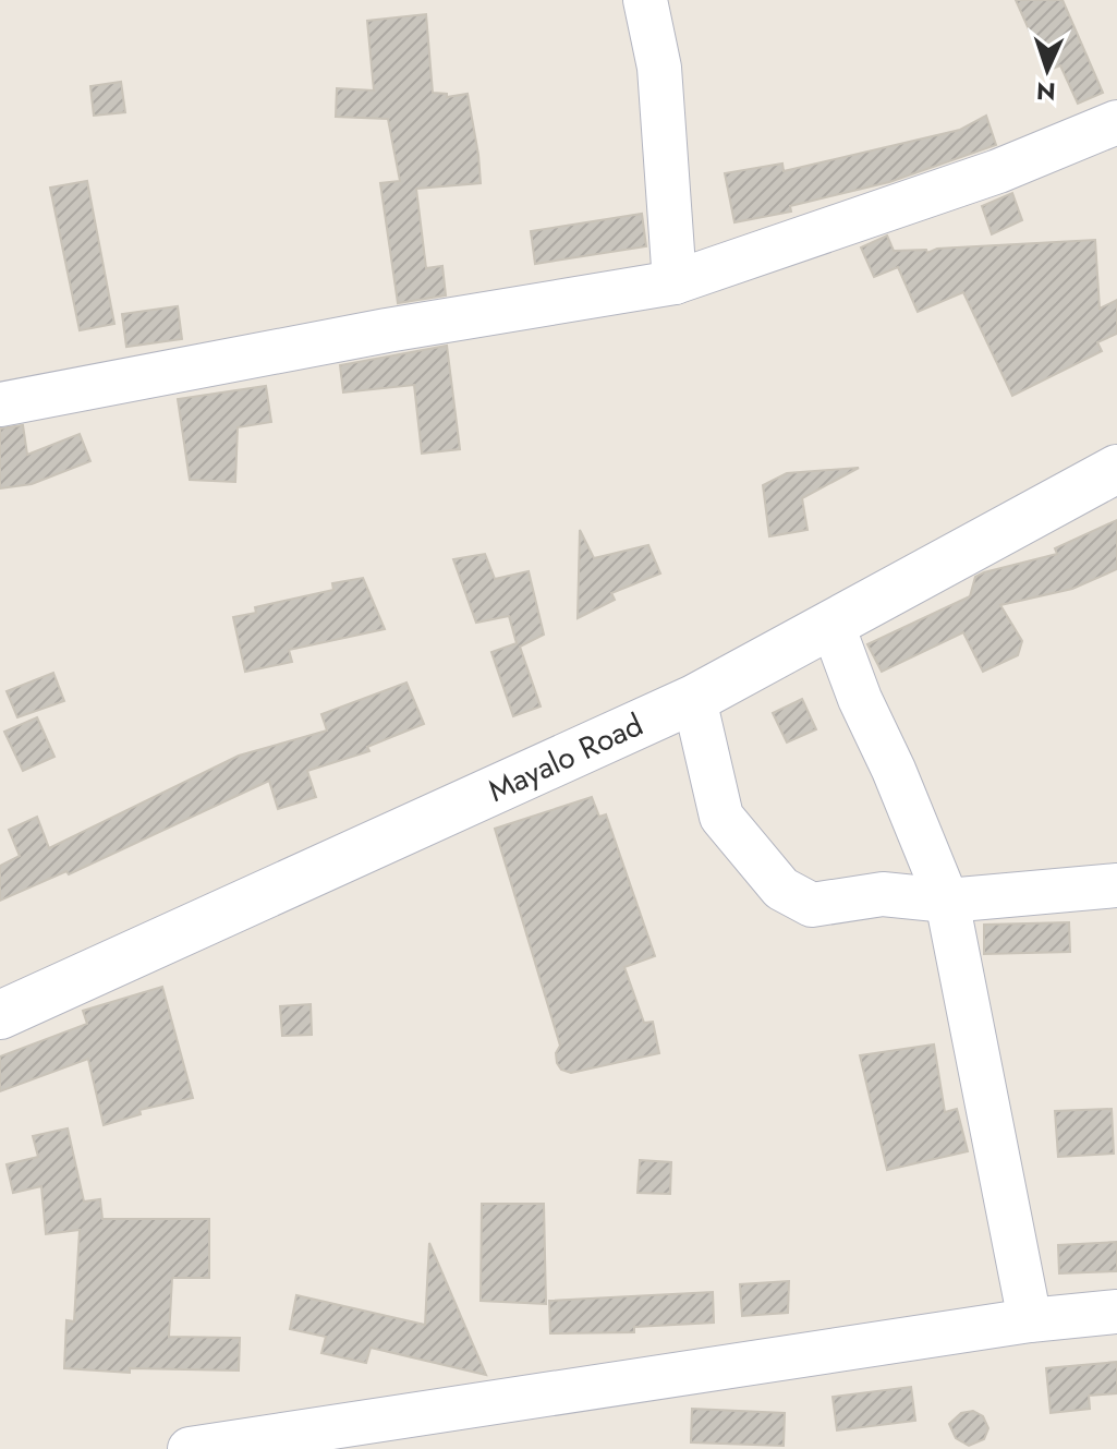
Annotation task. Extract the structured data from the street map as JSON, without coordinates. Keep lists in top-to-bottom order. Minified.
{"streets":{"street":["Mayalo Road"]},"north":"bottom"}
